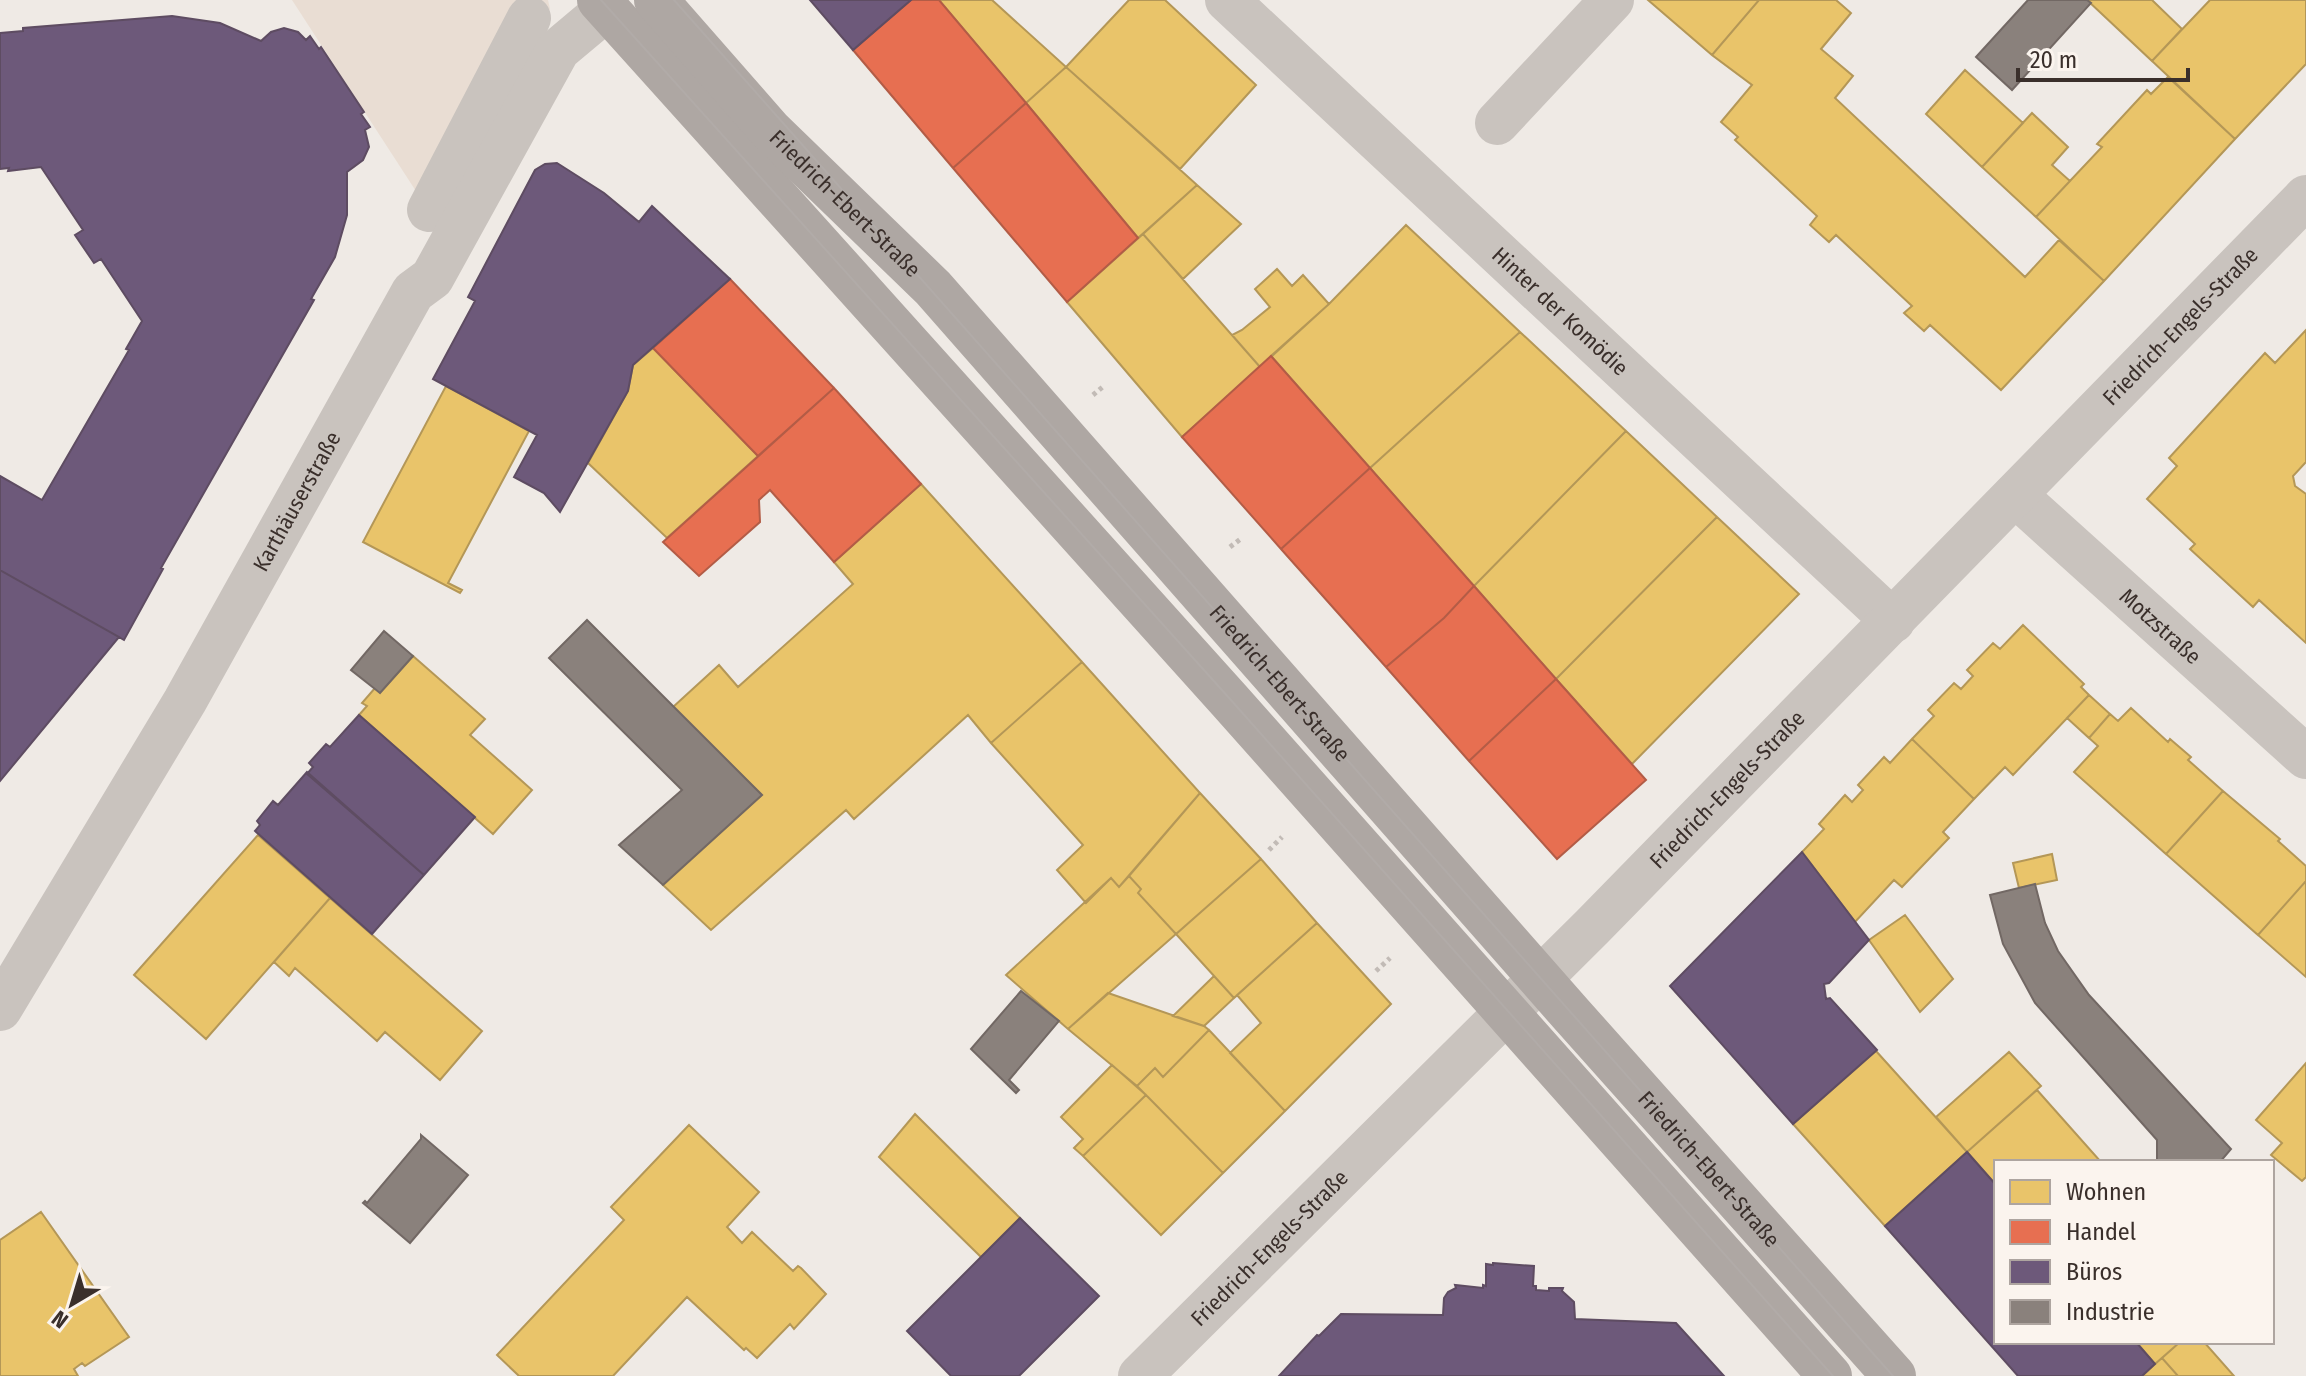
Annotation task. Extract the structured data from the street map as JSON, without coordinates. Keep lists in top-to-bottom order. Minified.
{"streets":{"main road":["Friedrich-Ebert-Straße"],"street":["Hinter der Komödie","Friedrich-Engels-Straße","Karthäuserstraße","Motzstraße"]},"crossings":[["Friedrich-Ebert-Straße","Friedrich-Engels-Straße"],["Friedrich-Ebert-Straße","Karthäuserstraße"],["Hinter der Komödie","Friedrich-Engels-Straße"],["Friedrich-Engels-Straße","Motzstraße"]],"legend":["Wohnen","Handel","Büros","Industrie"],"scale_bar":"20 m","north":"bottom left"}
